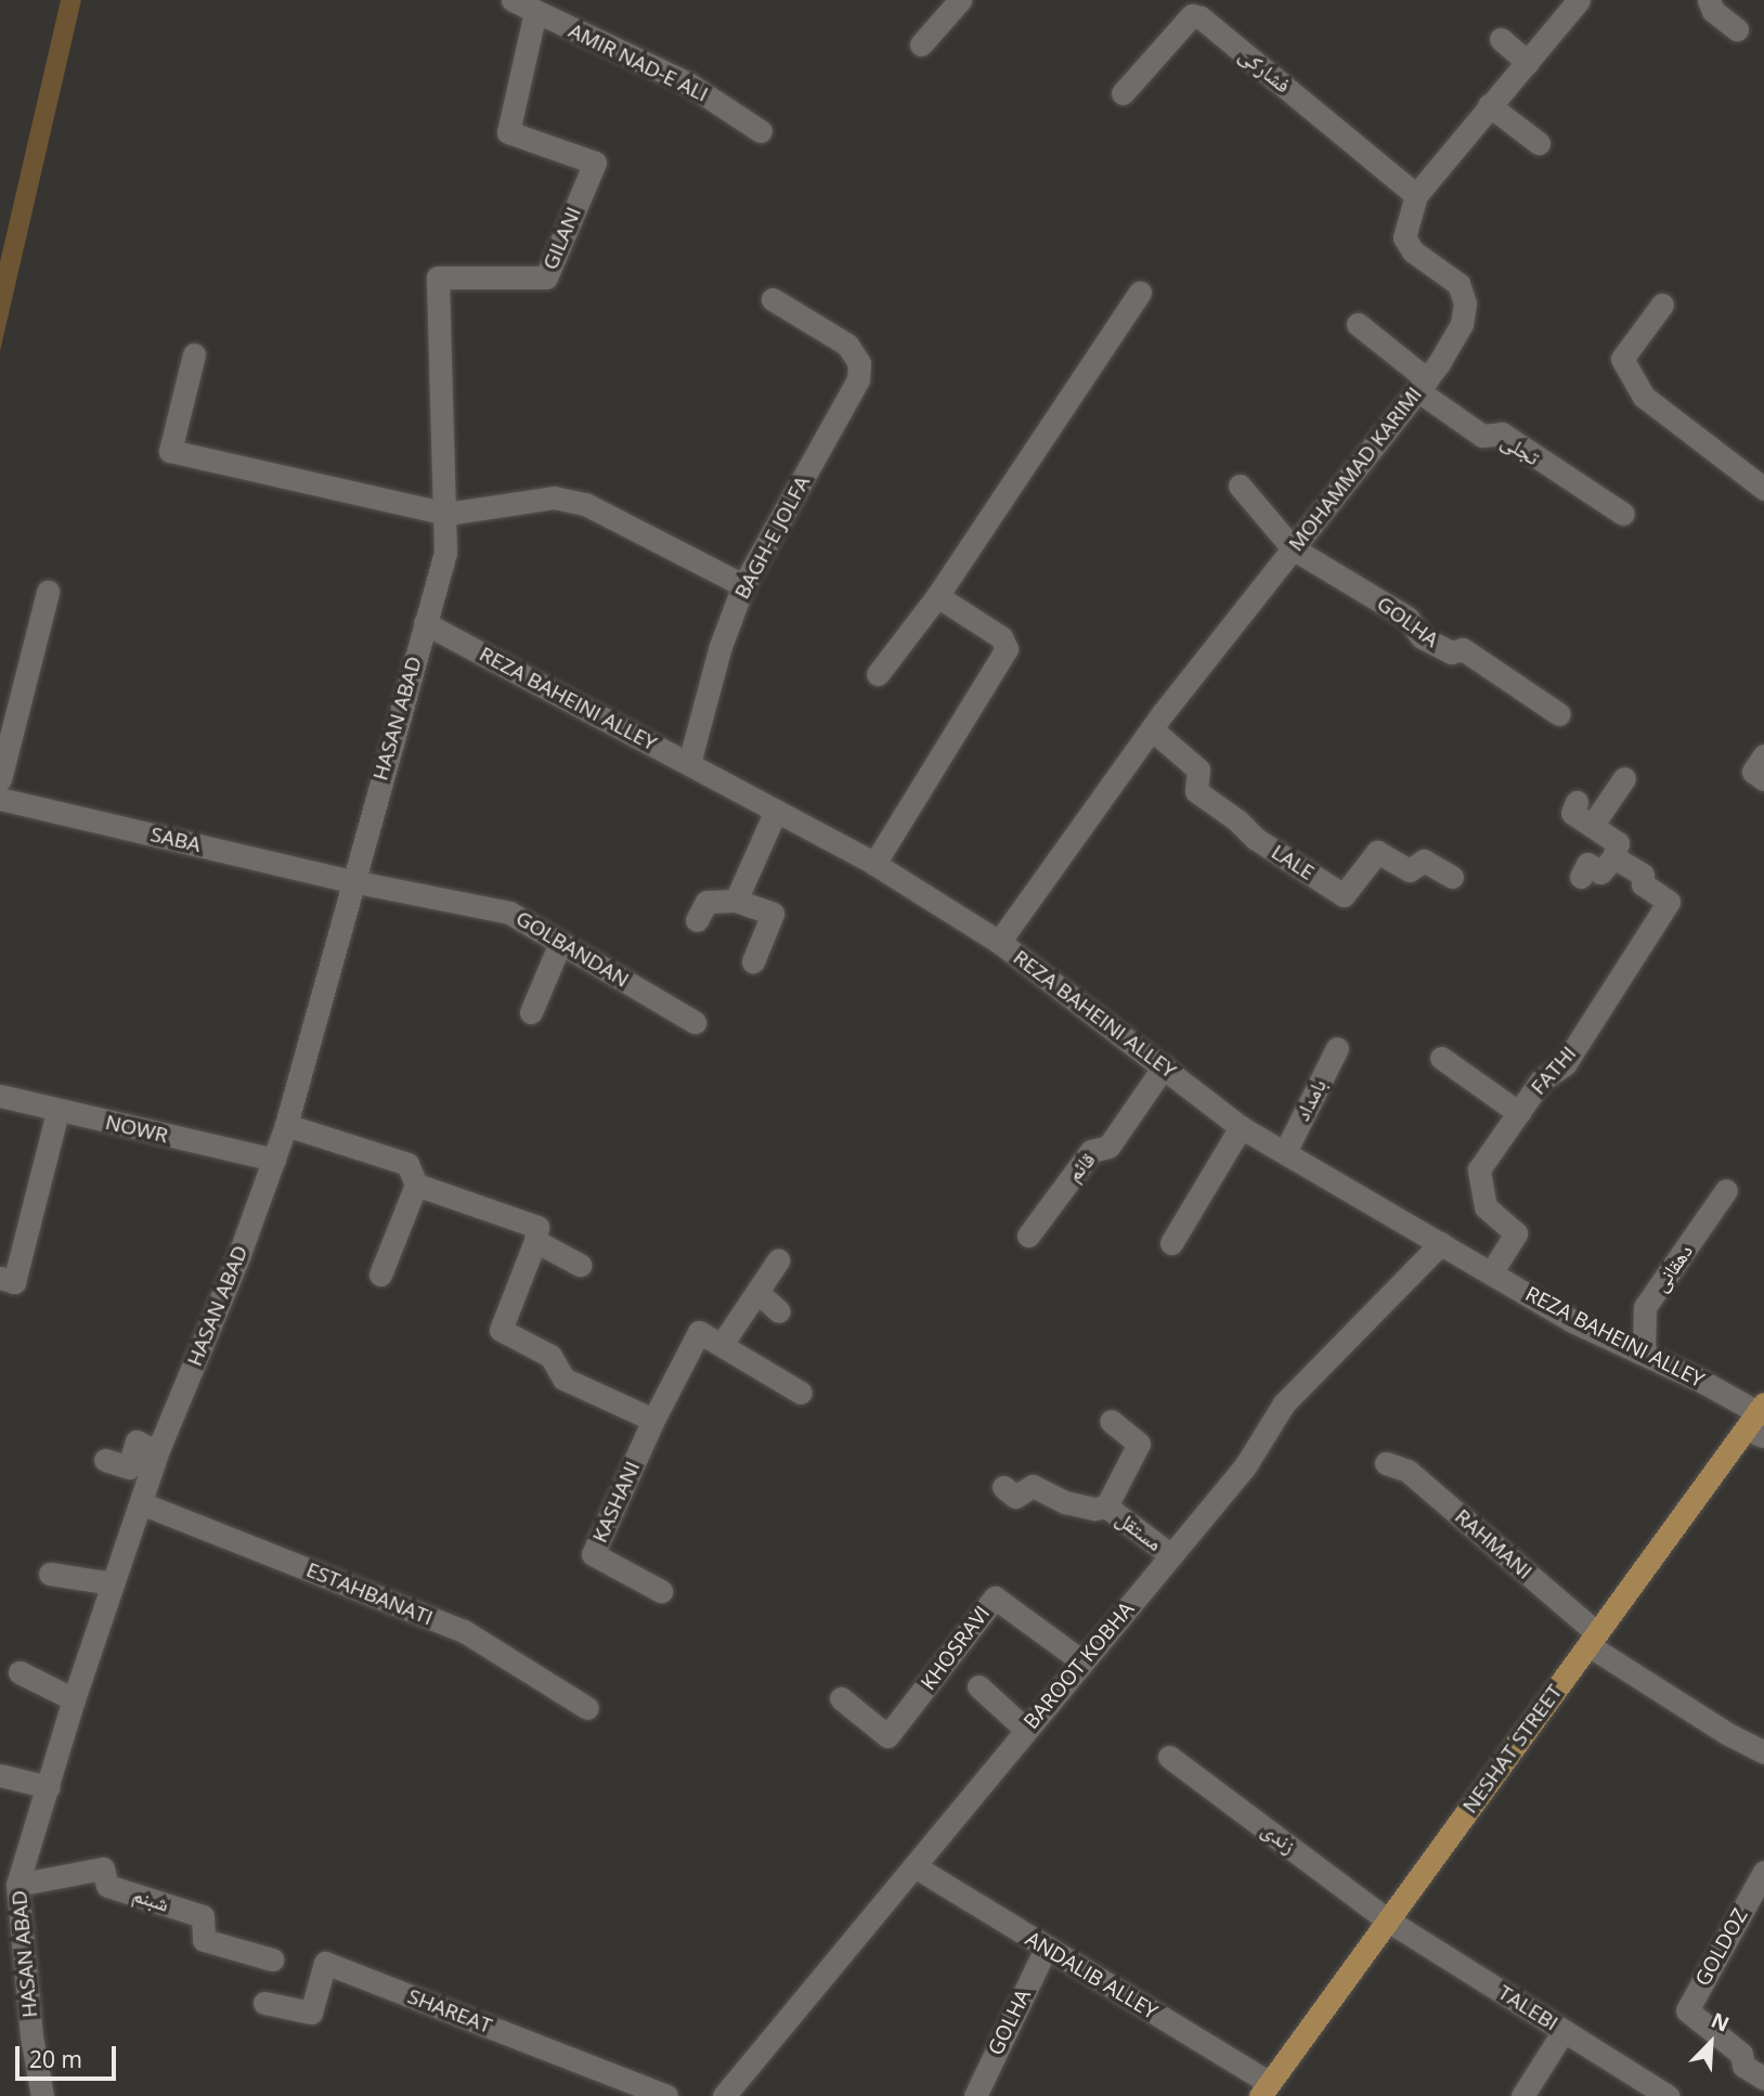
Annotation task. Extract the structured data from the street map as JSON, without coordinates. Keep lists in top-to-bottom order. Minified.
{"streets":{"main road":["NESHAT STREET"],"street":["AMIR NAD-E ALI","فشارکی","GILANI","تجلی","MOHAMMAD KARIMI","BAGH-E JOLFA","GOLHA","REZA BAHEINI ALLEY","HASAN ABAD","SABA","LALE","GOLBANDAN","FATHI","بامداد","NOWR","قائم","دهقانی","KASHANI","مستقل","RAHMANI","ESTAHBANATI","KHOSRAVI","BAROOT KOBHA","زندی","شبنم","GOLDOZ","ANDALIB ALLEY","TALEBI","SHAREAT"]},"crossings":[["AMIR NAD-E ALI","GILANI"],["فشارکی","MOHAMMAD KARIMI"],["GILANI","HASAN ABAD"],["تجلی","MOHAMMAD KARIMI"],["MOHAMMAD KARIMI","GOLHA"],["MOHAMMAD KARIMI","REZA BAHEINI ALLEY"],["MOHAMMAD KARIMI","LALE"],["BAGH-E JOLFA","REZA BAHEINI ALLEY"],["GOLHA","ANDALIB ALLEY"],["REZA BAHEINI ALLEY","HASAN ABAD"],["REZA BAHEINI ALLEY","FATHI"],["REZA BAHEINI ALLEY","بامداد"],["REZA BAHEINI ALLEY","قائم"],["REZA BAHEINI ALLEY","دهقانی"],["REZA BAHEINI ALLEY","BAROOT KOBHA"],["REZA BAHEINI ALLEY","NESHAT STREET"],["HASAN ABAD","SABA"],["HASAN ABAD","GOLBANDAN"],["HASAN ABAD","NOWR"],["HASAN ABAD","ESTAHBANATI"],["HASAN ABAD","شبنم"],["SABA","GOLBANDAN"],["مستقل","BAROOT KOBHA"],["RAHMANI","NESHAT STREET"],["KHOSRAVI","BAROOT KOBHA"],["BAROOT KOBHA","ANDALIB ALLEY"],["NESHAT STREET","زندی"],["NESHAT STREET","ANDALIB ALLEY"],["NESHAT STREET","TALEBI"],["زندی","TALEBI"]],"scale_bar":"20 m","north":"top right"}
